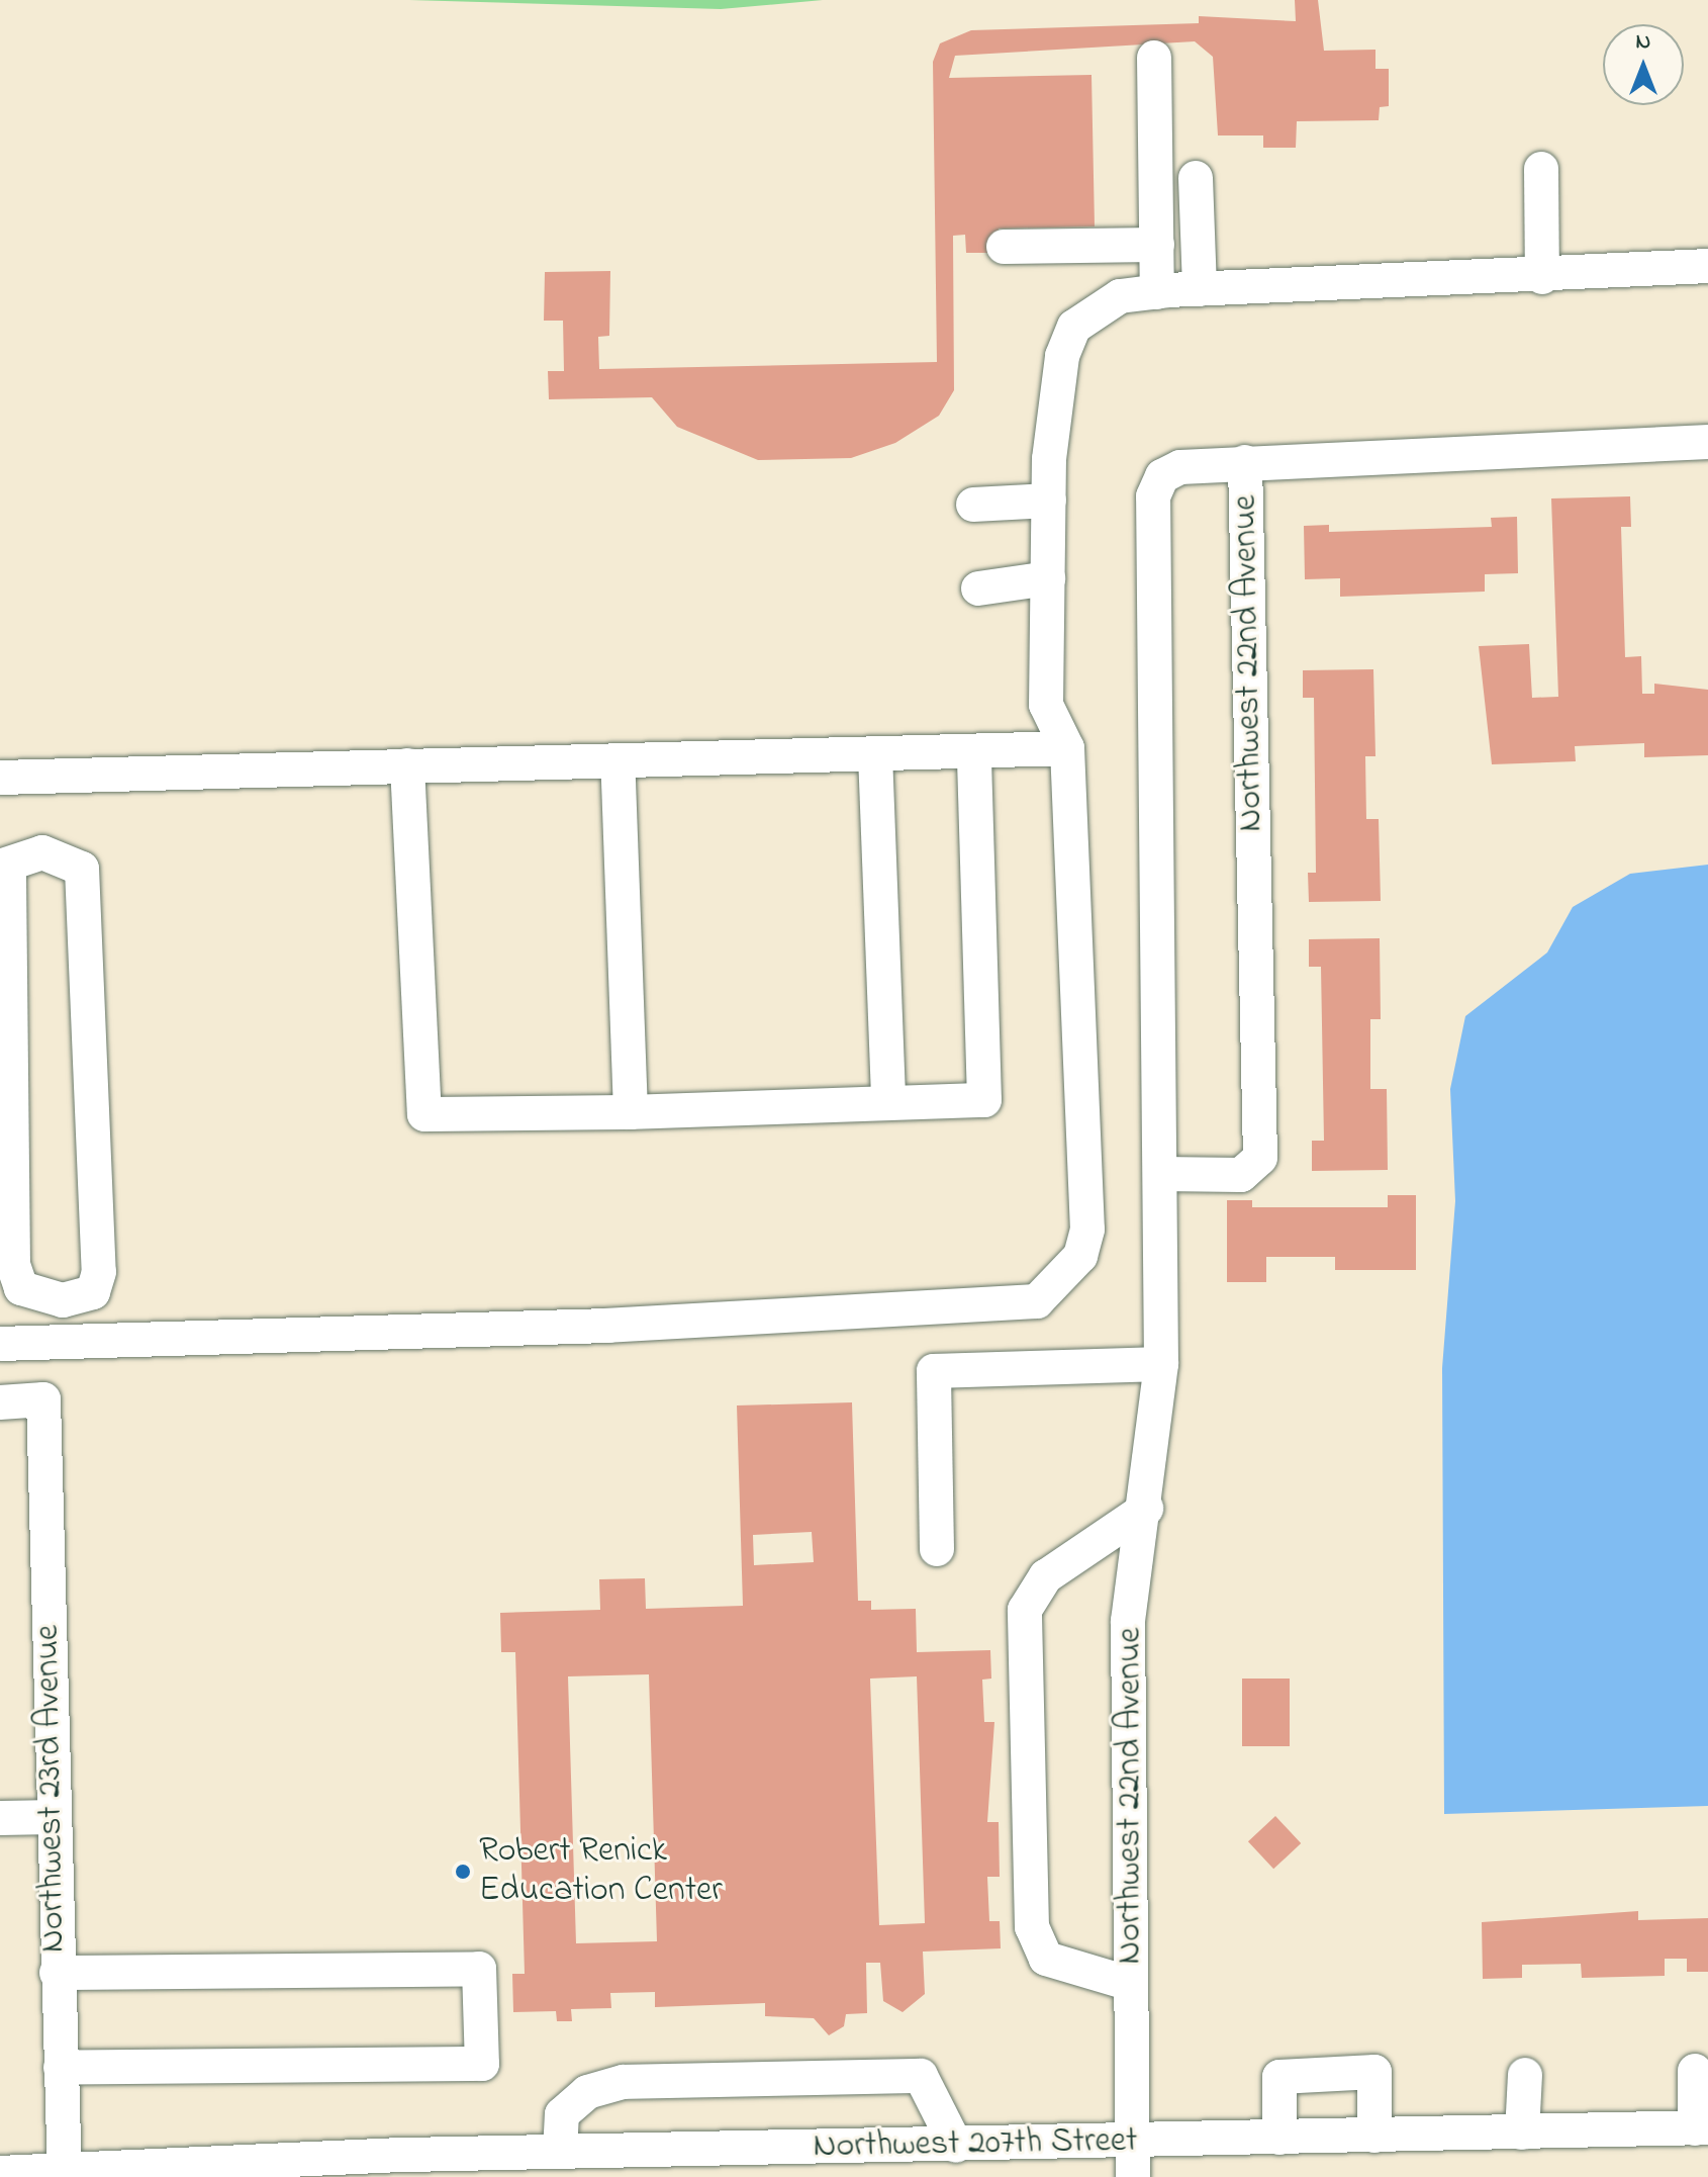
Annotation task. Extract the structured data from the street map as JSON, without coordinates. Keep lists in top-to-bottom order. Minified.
{"streets":{"street":["Northwest 22nd Avenue","Northwest 23rd Avenue","Northwest 207th Street"]},"crossings":[["Northwest 22nd Avenue","Northwest 207th Street"],["Northwest 23rd Avenue","Northwest 207th Street"]],"places":["Robert Renick Education Center"],"north":"top"}
